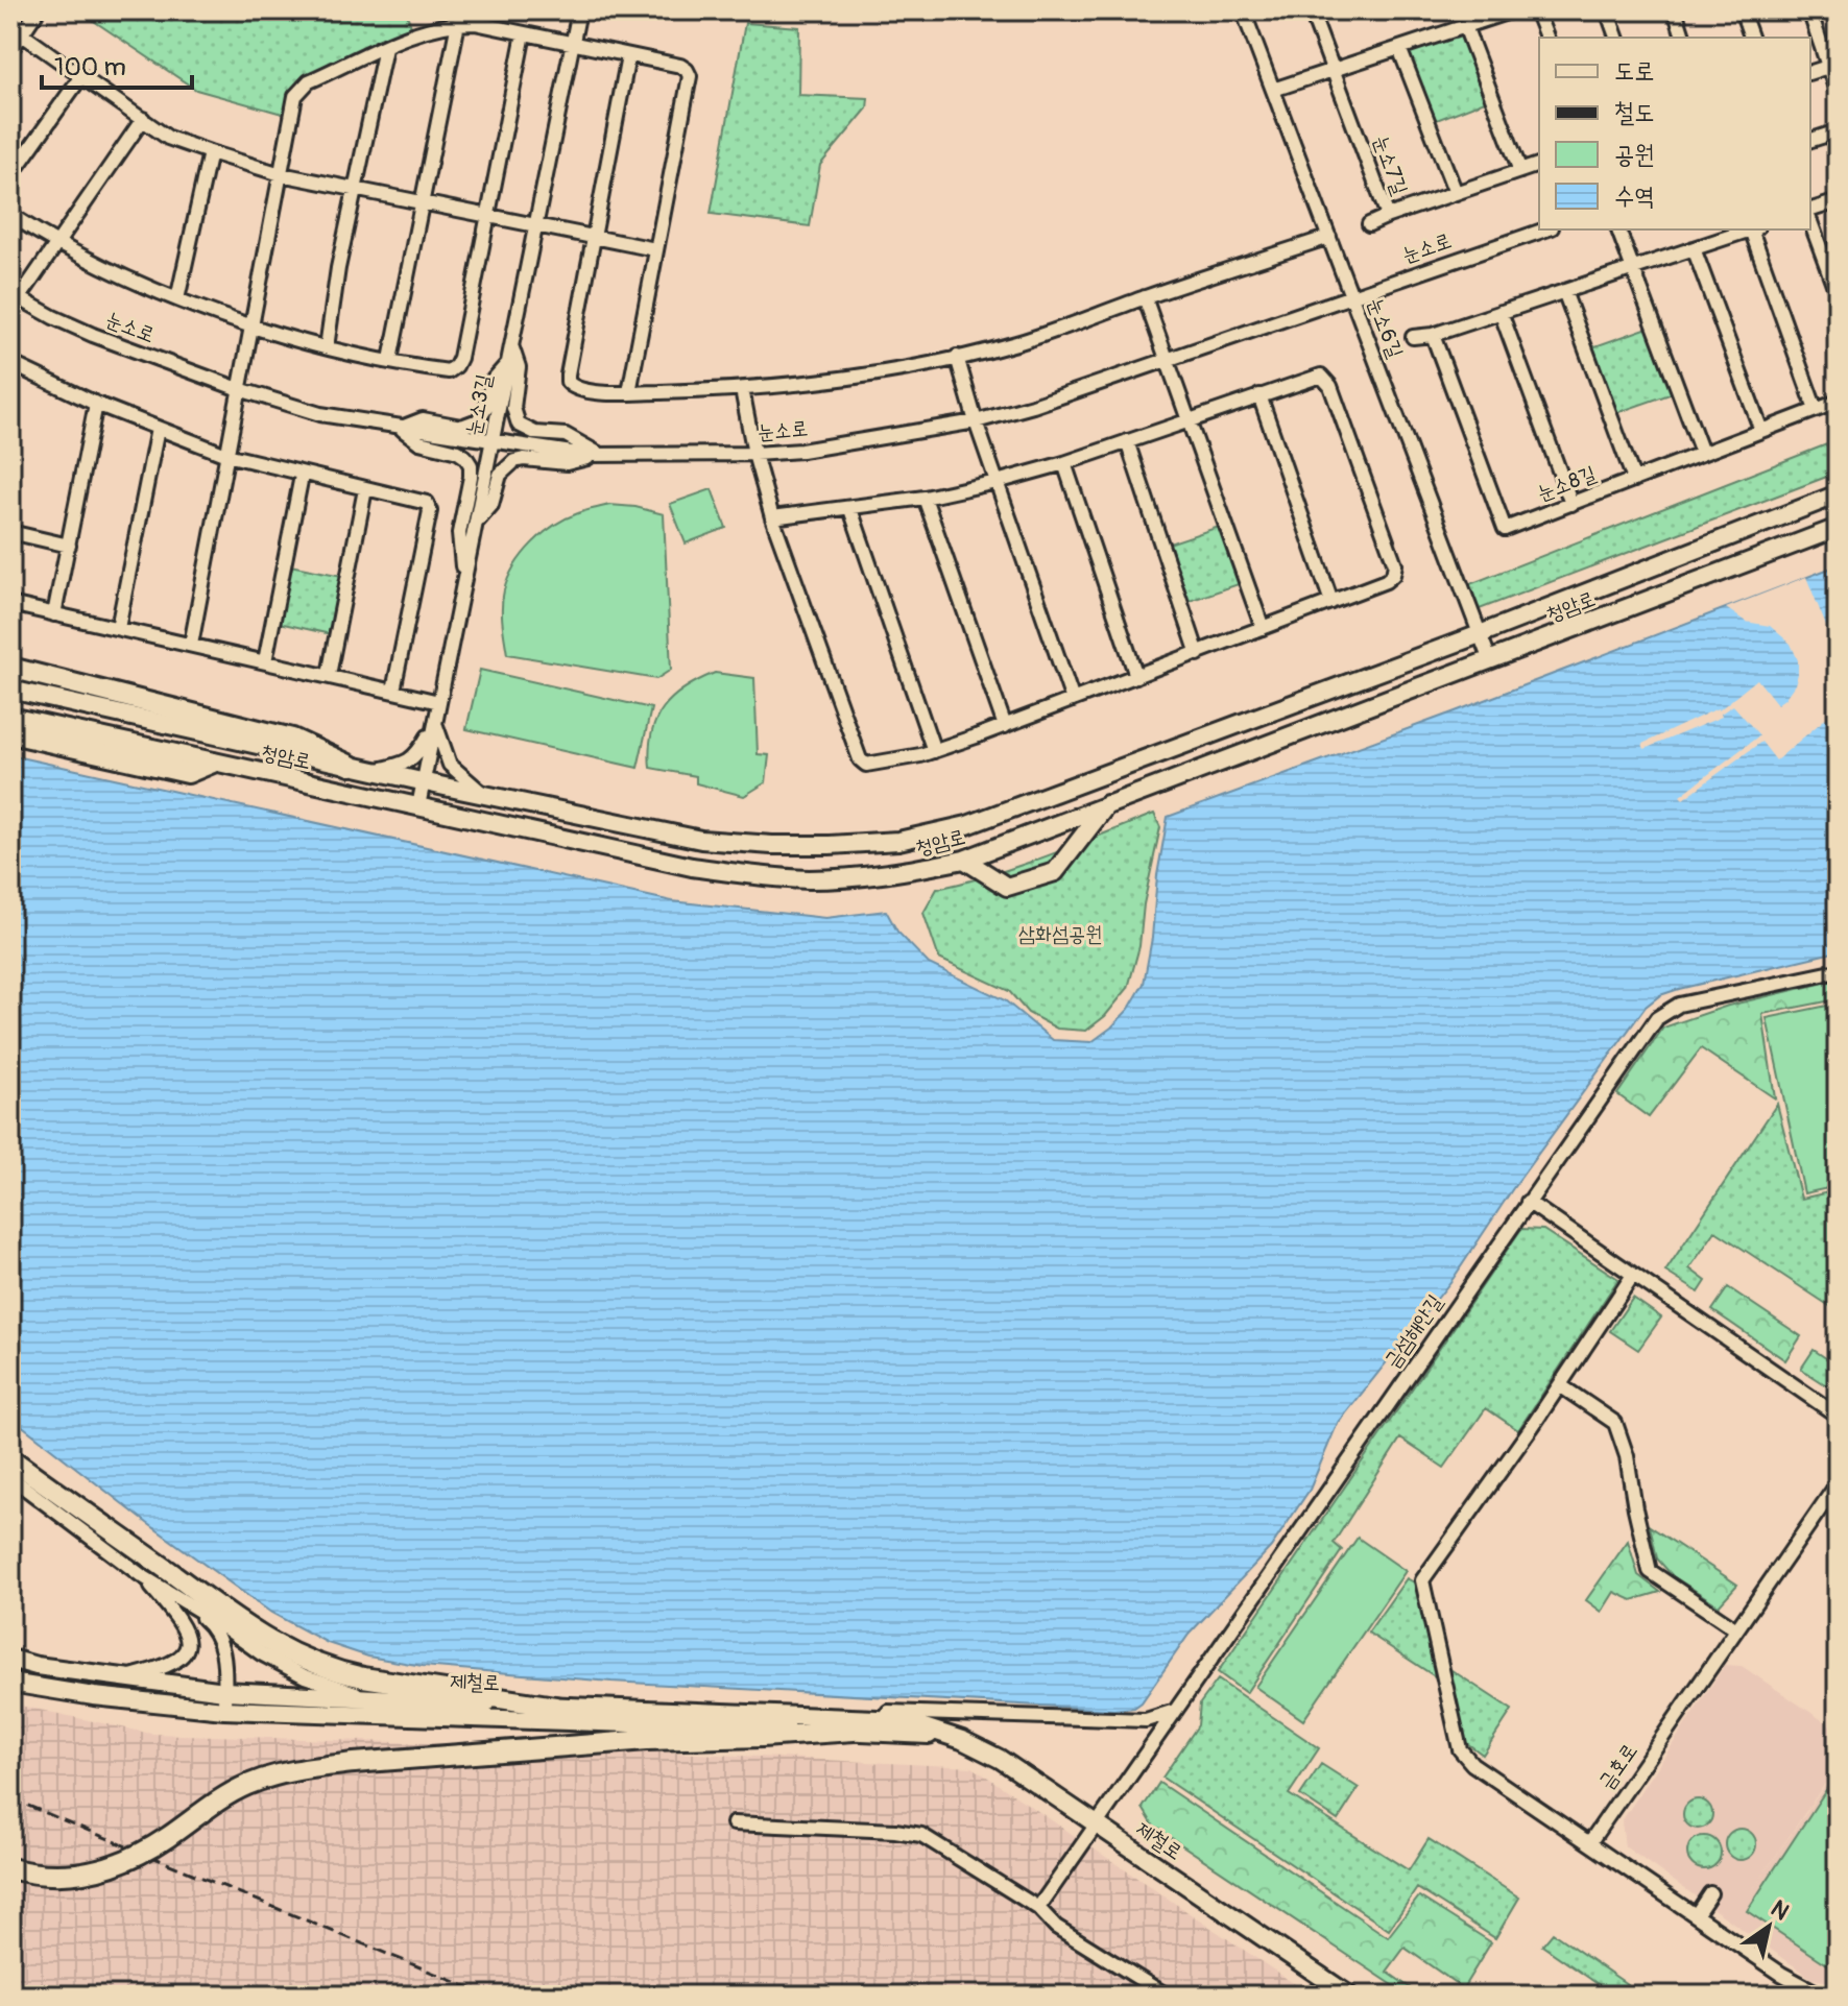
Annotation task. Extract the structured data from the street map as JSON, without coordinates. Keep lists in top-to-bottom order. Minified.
{"streets":{"main road":["청암로","제철로"],"street":["눈소7길","눈소로","눈소6길","눈소3길","눈소8길","금섬해안길","금호로"]},"crossings":[["눈소로","눈소6길"],["눈소로","눈소3길"],["눈소6길","청암로"],["눈소3길","청암로"],["금섬해안길","제철로"]],"parks":["삼화섬공원"],"legend":["도로","철도","공원","수역"],"scale_bar":"100 m","north":"top right"}
